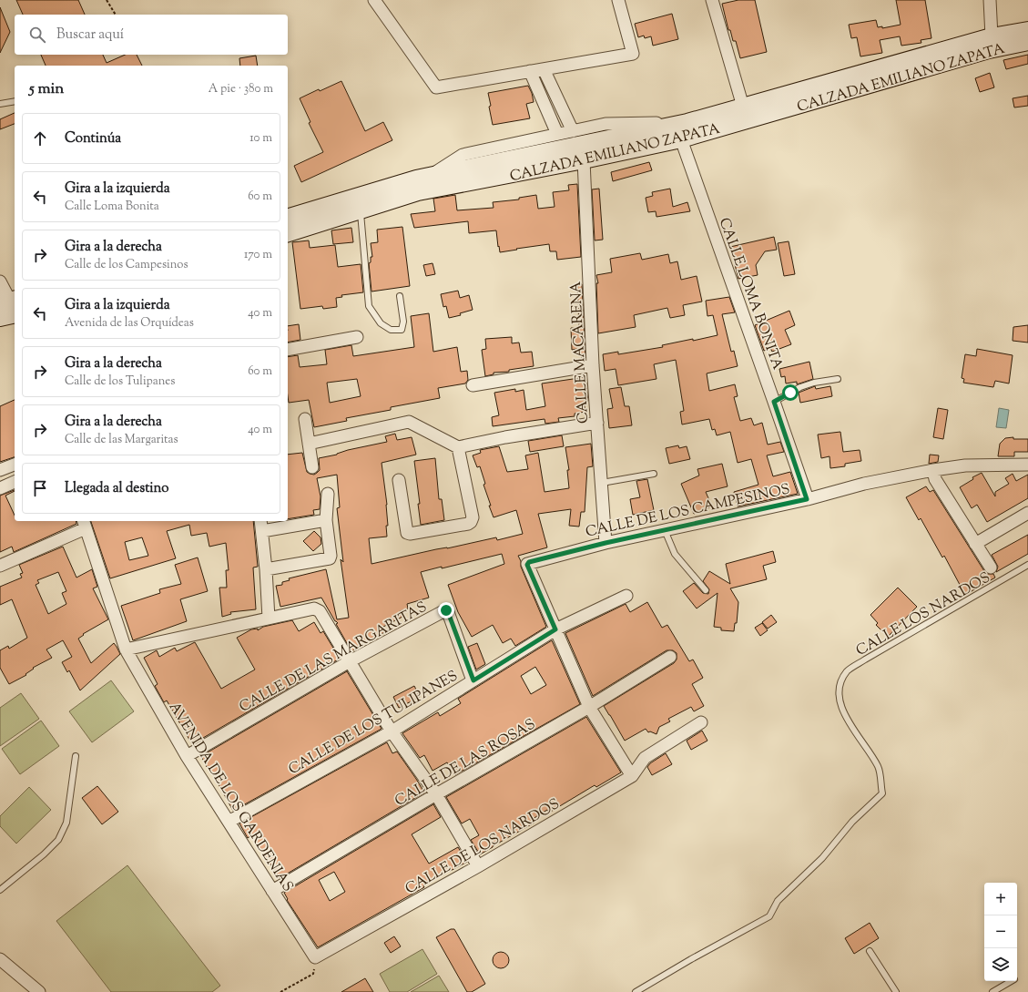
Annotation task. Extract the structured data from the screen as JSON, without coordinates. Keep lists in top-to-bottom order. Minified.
{"streets":{"main road":["CALZADA EMILIANO ZAPATA"],"street":["CALLE LOMA BONITA","CALLE MACARENA","CALLE DE LOS CAMPESINOS","CALLE DE LAS MARGARITAS","CALLE DE LOS TULIPANES","CALLE DE LAS ROSAS","AVENIDA DE LOS GARDENIAS","CALLE DE LOS NARDOS"],"lane":["CALLE LOS NARDOS"]},"crossings":[["CALZADA EMILIANO ZAPATA","CALLE LOMA BONITA"],["CALZADA EMILIANO ZAPATA","CALLE MACARENA"],["CALLE LOMA BONITA","CALLE DE LOS CAMPESINOS"],["CALLE MACARENA","CALLE DE LOS CAMPESINOS"],["CALLE DE LOS CAMPESINOS","CALLE DE LOS TULIPANES"],["CALLE DE LAS MARGARITAS","CALLE DE LOS TULIPANES"],["CALLE DE LAS MARGARITAS","AVENIDA DE LOS GARDENIAS"],["CALLE DE LOS TULIPANES","AVENIDA DE LOS GARDENIAS"],["CALLE DE LAS ROSAS","AVENIDA DE LOS GARDENIAS"],["AVENIDA DE LOS GARDENIAS","CALLE DE LOS NARDOS"]],"page":{"search":"Buscar aquí","heading":["5 min","A pie · 380 m"],"list":[["Continúa","10 m"],["Gira a la izquierda","Calle Loma Bonita","60 m"],["Gira a la derecha","Calle de los Campesinos","170 m"],["Gira a la izquierda","Avenida de las Orquídeas","40 m"],["Gira a la derecha","Calle de los Tulipanes","60 m"],["Gira a la derecha","Calle de las Margaritas","40 m"],"Llegada al destino"],"map_buttons":["+","−"]}}
